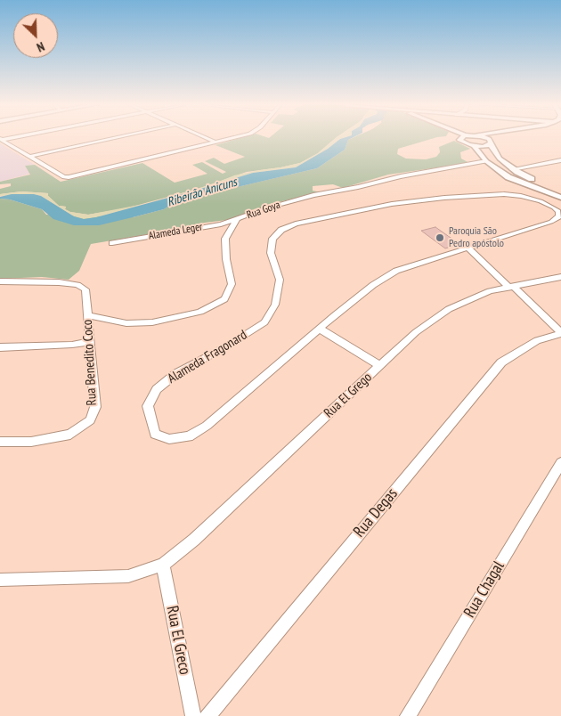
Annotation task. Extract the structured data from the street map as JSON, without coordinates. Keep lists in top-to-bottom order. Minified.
{"streets":{"street":["Rua Goya","Alameda Leger","Alameda Fragonard","Rua Benedito Coco","Rua El Grego","Rua Degas","Rua Chagal","Rua El Greco"]},"crossings":[["Rua Goya","Alameda Leger"],["Rua Goya","Rua Benedito Coco"],["Rua El Grego","Rua El Greco"]],"water":["Ribeirão Anicuns"],"places":["Paroquia São Pedro apóstolo"],"north":"bottom right"}
